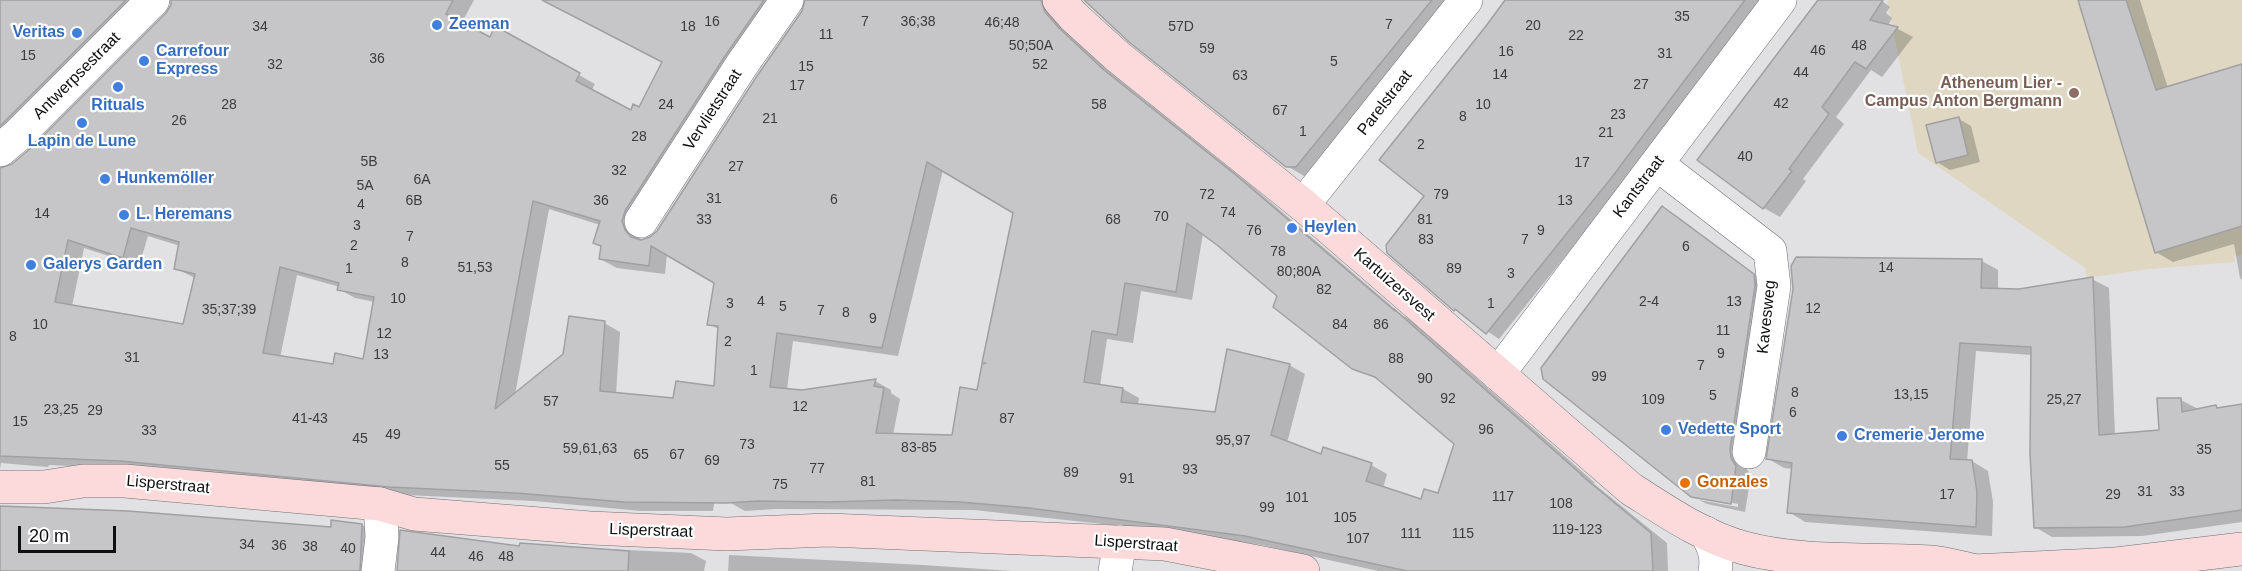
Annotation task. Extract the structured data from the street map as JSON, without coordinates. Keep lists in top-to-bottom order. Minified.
{"streets":{"street":["Antwerpsestraat","Parelstraat","Vervlietstraat","Kantstraat","Kartuizersvest","Kavesweg","Lisperstraat"]},"crossings":[["Parelstraat","Kartuizersvest"],["Kantstraat","Kartuizersvest"],["Kantstraat","Kavesweg"]],"places":["Zeeman","Veritas","Carrefour Express","Rituals","Atheneum Lier - Campus Anton Bergmann","Lapin de Lune","Hunkemöller","L. Heremans","Heylen","Galerys Garden","Vedette Sport","Cremerie Jerome","Gonzales"],"house_numbers":["35","16","7","36;38","46;48","7","20","34","18","57D","11","22","50;50A","48","59","46","16","31","15","36","5","32","52","15","44","14","63","27","17","42","28","24","58","10","67","23","8","21","26","1","21","28","2","40","5B","17","27","32","6A","5A","72","79","31","6","6B","36","13","4","74","14","70","33","68","81","3","76","9","7","83","7","2","6","78","8","51,53","14","1","89","80;80A","3","82","10","4","2-4","13","3","1","5","12","35;37;39","7","8","9","10","84","86","11","12","8","2","9","13","31","88","7","1","99","90","8","13,15","5","92","109","25,27","57","12","23,25","29","6","41-43","87","15","96","33","49","45","95,97","73","83-85","59,61,63","35","65","67","69","55","77","93","89","91","81","75","31","33","17","29","117","101","108","99","105","119-123","111","115","107","34","36","38","40","44","46","48"],"scale_bar":"20 m"}
